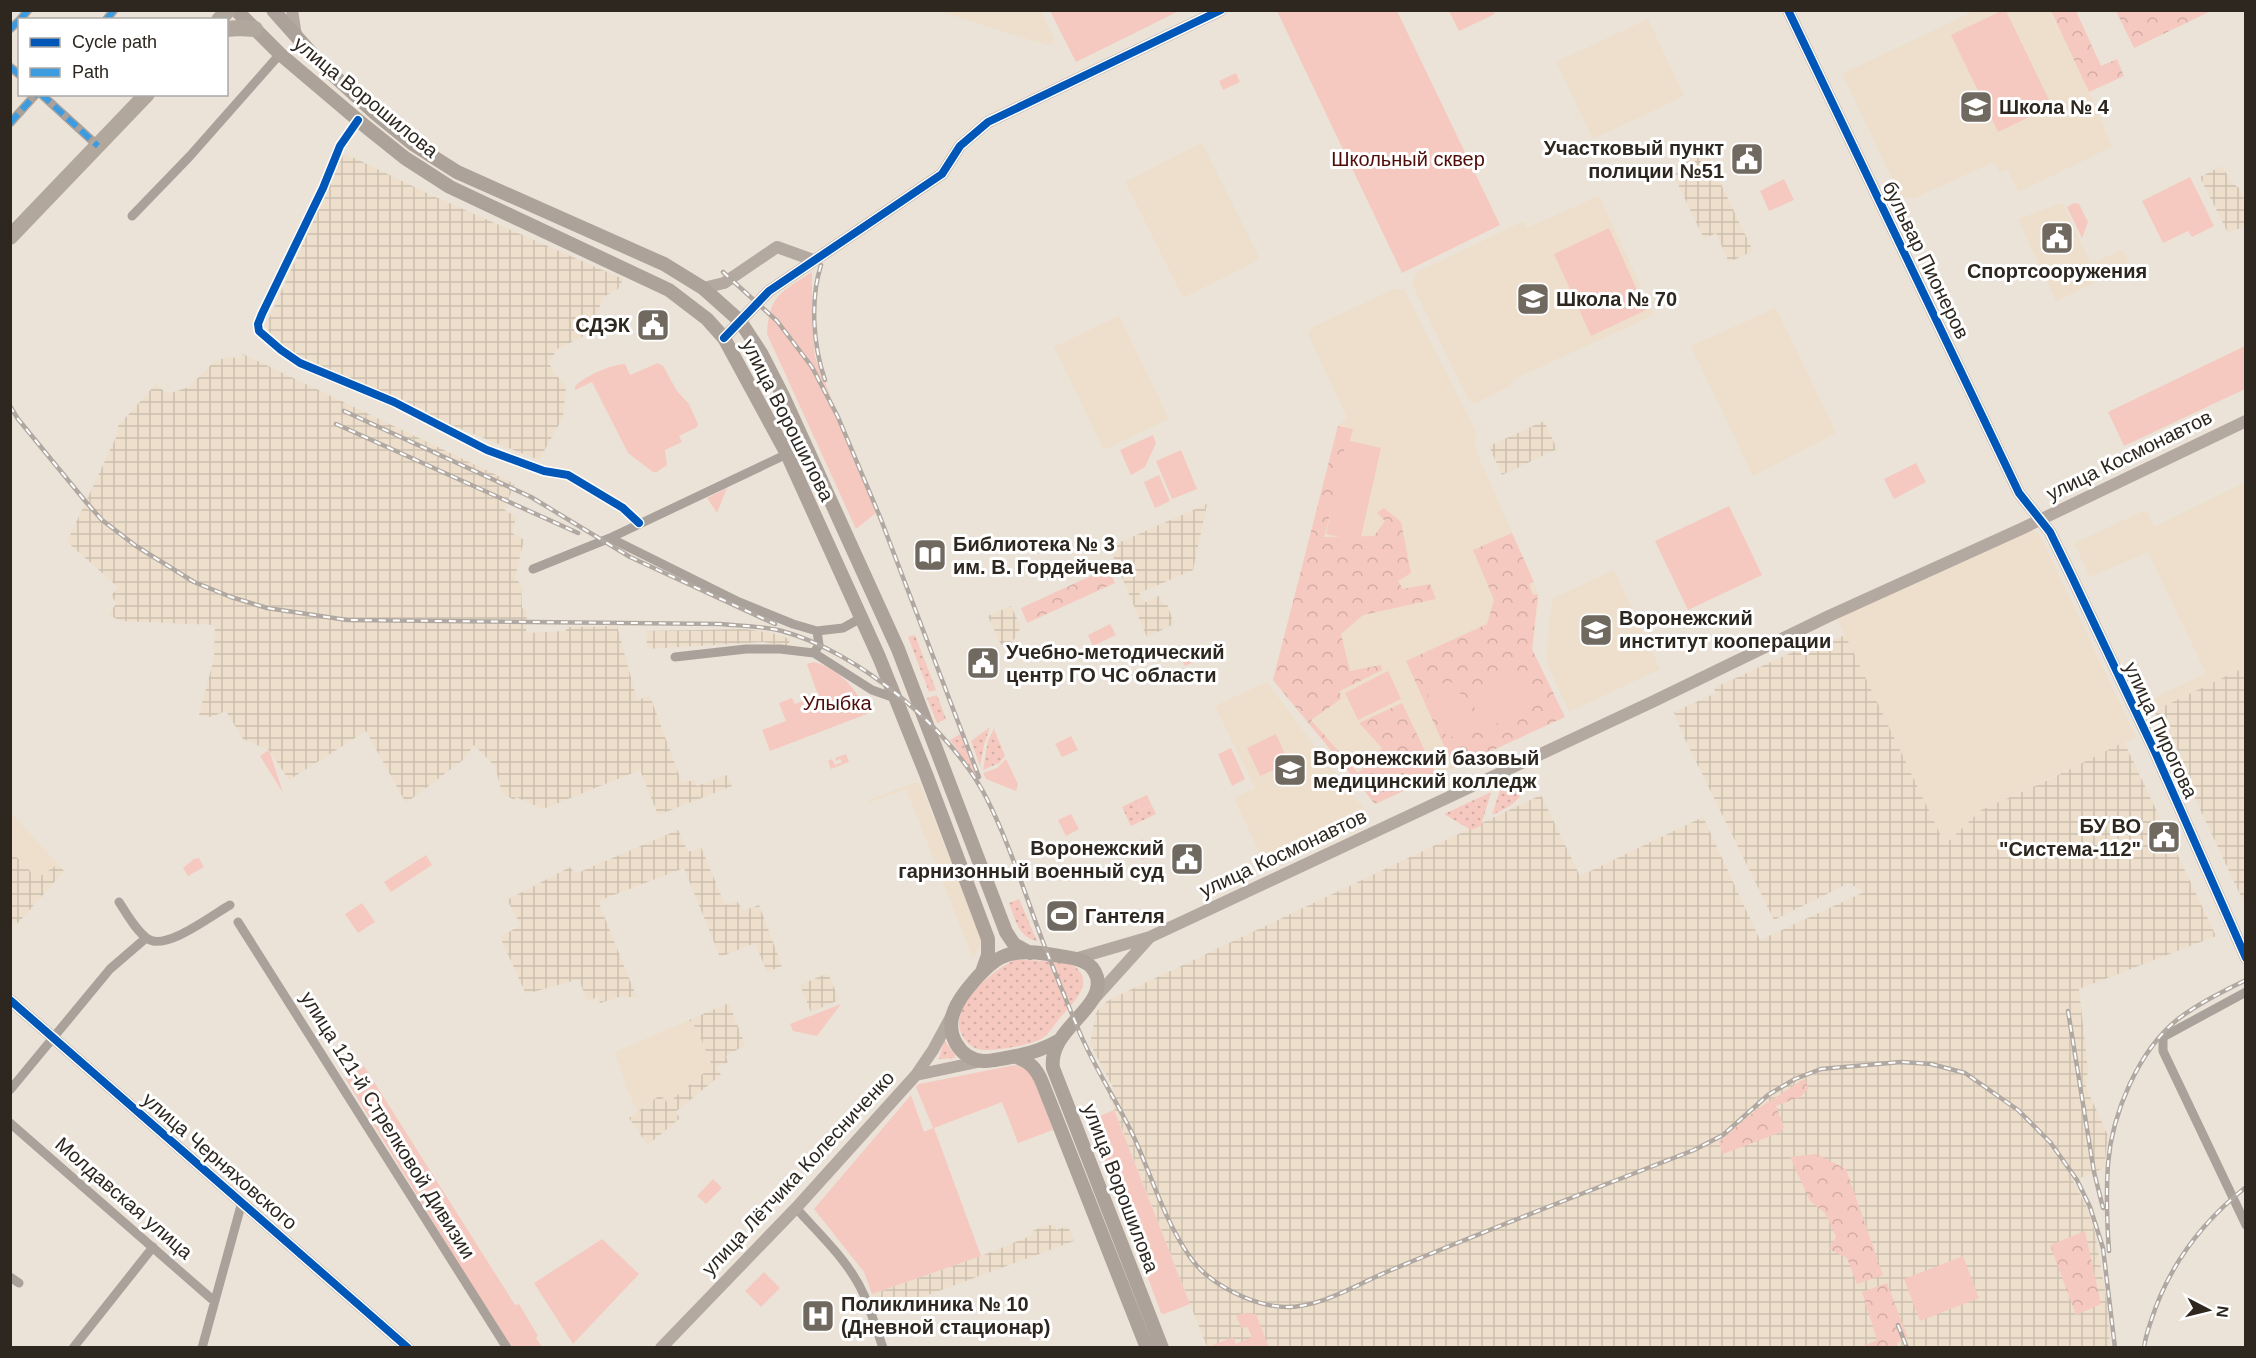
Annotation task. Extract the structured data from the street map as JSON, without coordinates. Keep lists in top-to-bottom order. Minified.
{"streets":{"main road":["улица Ворошилова"],"street":["бульвар Пионеров","улица Космонавтов","улица Пирогова","улица 121-й Стрелковой Дивизии","улица Черняховского","улица Лётчика Колесниченко","Молдавская улица"]},"crossings":[["улица Ворошилова","улица Космонавтов"],["улица Ворошилова","улица Лётчика Колесниченко"],["бульвар Пионеров","улица Космонавтов"],["бульвар Пионеров","улица Пирогова"],["улица Космонавтов","улица Пирогова"],["улица Космонавтов","улица Лётчика Колесниченко"]],"parks":["Школьный сквер","Улыбка"],"places":{"school or university":["Школа № 4","Школа № 70","Воронежский институт кооперации","Воронежский базовый медицинский колледж"],"public building":["Участковый пункт полиции №51","Спортсооружения","СДЭК","Учебно-методический центр ГО ЧС области","БУ ВО \"Система-112\"","Воронежский гарнизонный военный суд"],"library":["Библиотека № 3 им. В. Гордейчева"],"sports":["Гантеля"],"hospital":["Поликлиника № 10 (Дневной стационар)"]},"legend":["Cycle path","Path"],"north":"right"}
